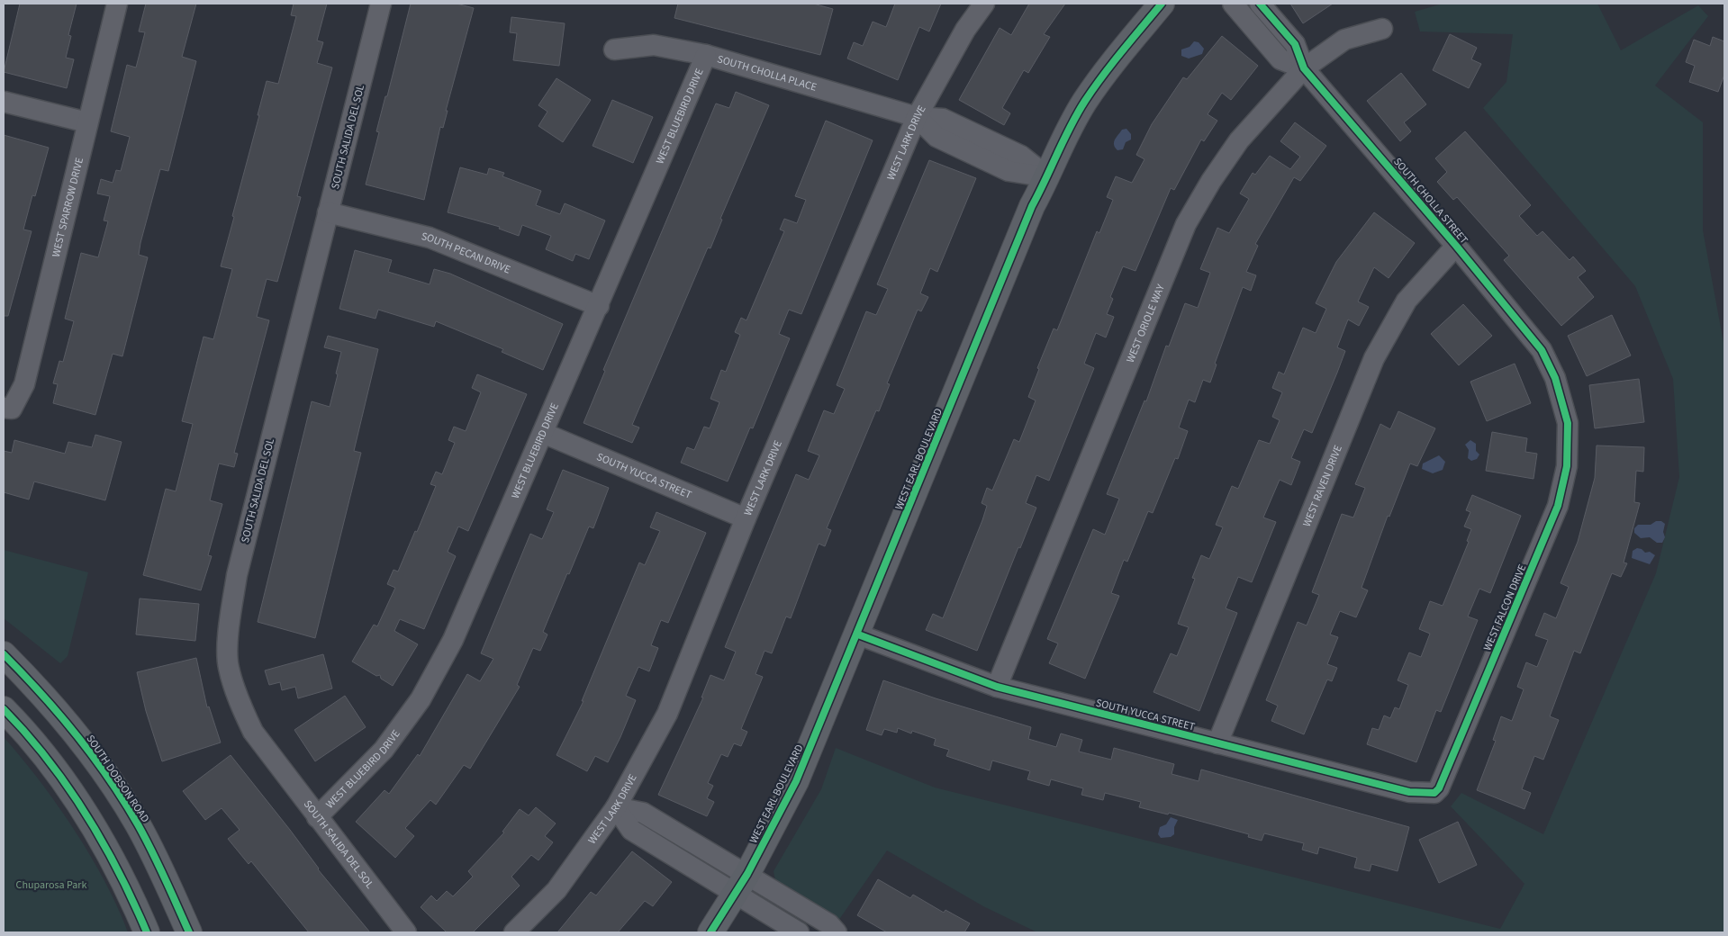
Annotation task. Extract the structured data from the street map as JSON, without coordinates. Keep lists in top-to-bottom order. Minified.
{"streets":{"street":["SOUTH CHOLLA PLACE","WEST BLUEBIRD DRIVE","SOUTH SALIDA DEL SOL","WEST LARK DRIVE","SOUTH CHOLLA STREET","WEST SPARROW DRIVE","SOUTH PECAN DRIVE","WEST ORIOLE WAY","WEST EARL BOULEVARD","SOUTH YUCCA STREET","WEST RAVEN DRIVE","WEST FALCON DRIVE","SOUTH DOBSON ROAD"]},"crossings":[["SOUTH CHOLLA PLACE","WEST BLUEBIRD DRIVE"],["SOUTH CHOLLA PLACE","WEST LARK DRIVE"],["SOUTH CHOLLA PLACE","WEST EARL BOULEVARD"],["WEST BLUEBIRD DRIVE","SOUTH SALIDA DEL SOL"],["WEST BLUEBIRD DRIVE","SOUTH PECAN DRIVE"],["WEST BLUEBIRD DRIVE","SOUTH YUCCA STREET"],["SOUTH SALIDA DEL SOL","SOUTH PECAN DRIVE"],["WEST LARK DRIVE","SOUTH YUCCA STREET"],["SOUTH CHOLLA STREET","WEST ORIOLE WAY"],["SOUTH CHOLLA STREET","WEST RAVEN DRIVE"],["SOUTH CHOLLA STREET","WEST FALCON DRIVE"],["WEST ORIOLE WAY","SOUTH YUCCA STREET"],["WEST EARL BOULEVARD","SOUTH YUCCA STREET"],["SOUTH YUCCA STREET","WEST RAVEN DRIVE"],["SOUTH YUCCA STREET","WEST FALCON DRIVE"]],"parks":["Chuparosa Park"]}
